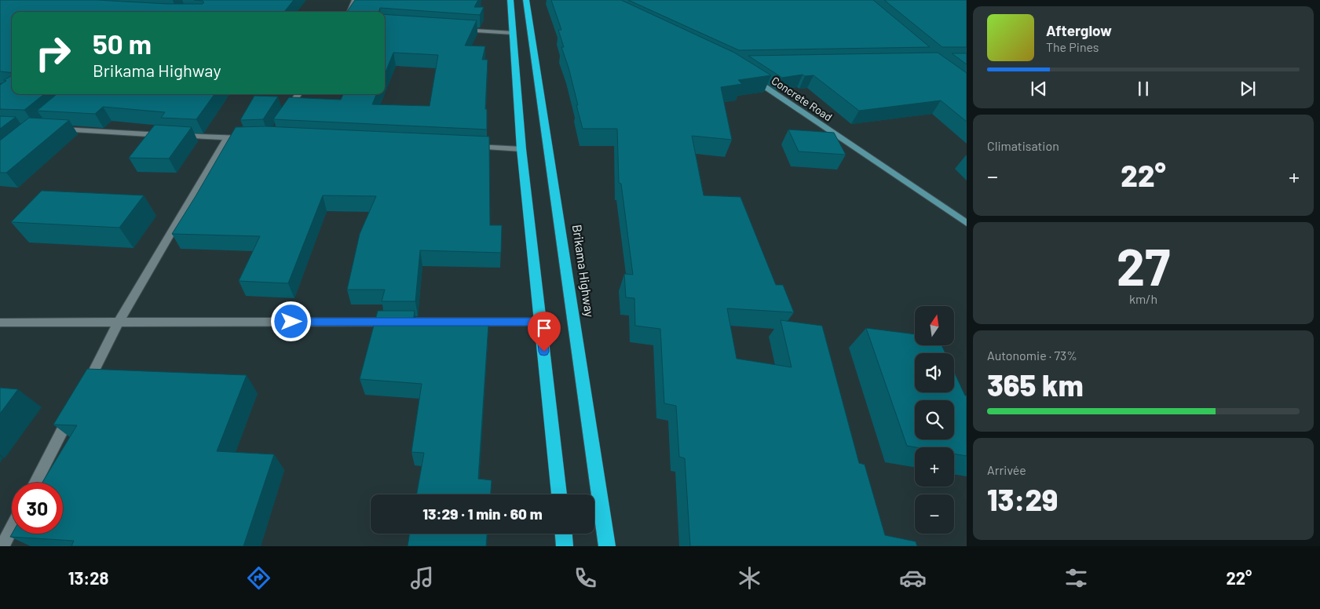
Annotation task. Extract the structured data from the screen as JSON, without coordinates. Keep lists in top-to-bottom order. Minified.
{"streets":{"highway":["Brikama Highway"],"street":["Concrete Road"]},"north":"top","page":{"turn":["50 m","Brikama Highway"],"song":["Afterglow","The Pines"],"tile":["Climatisation",["27","km/h"],["Autonomie · 73%","365 km"],["Arrivée","13:29"]],"heat":["−","22°","+"],"map_buttons":["+","−"],"limit":"30","trip":"13:29 · 1 min · 60 m","tabs":["13:28","22°"]}}
